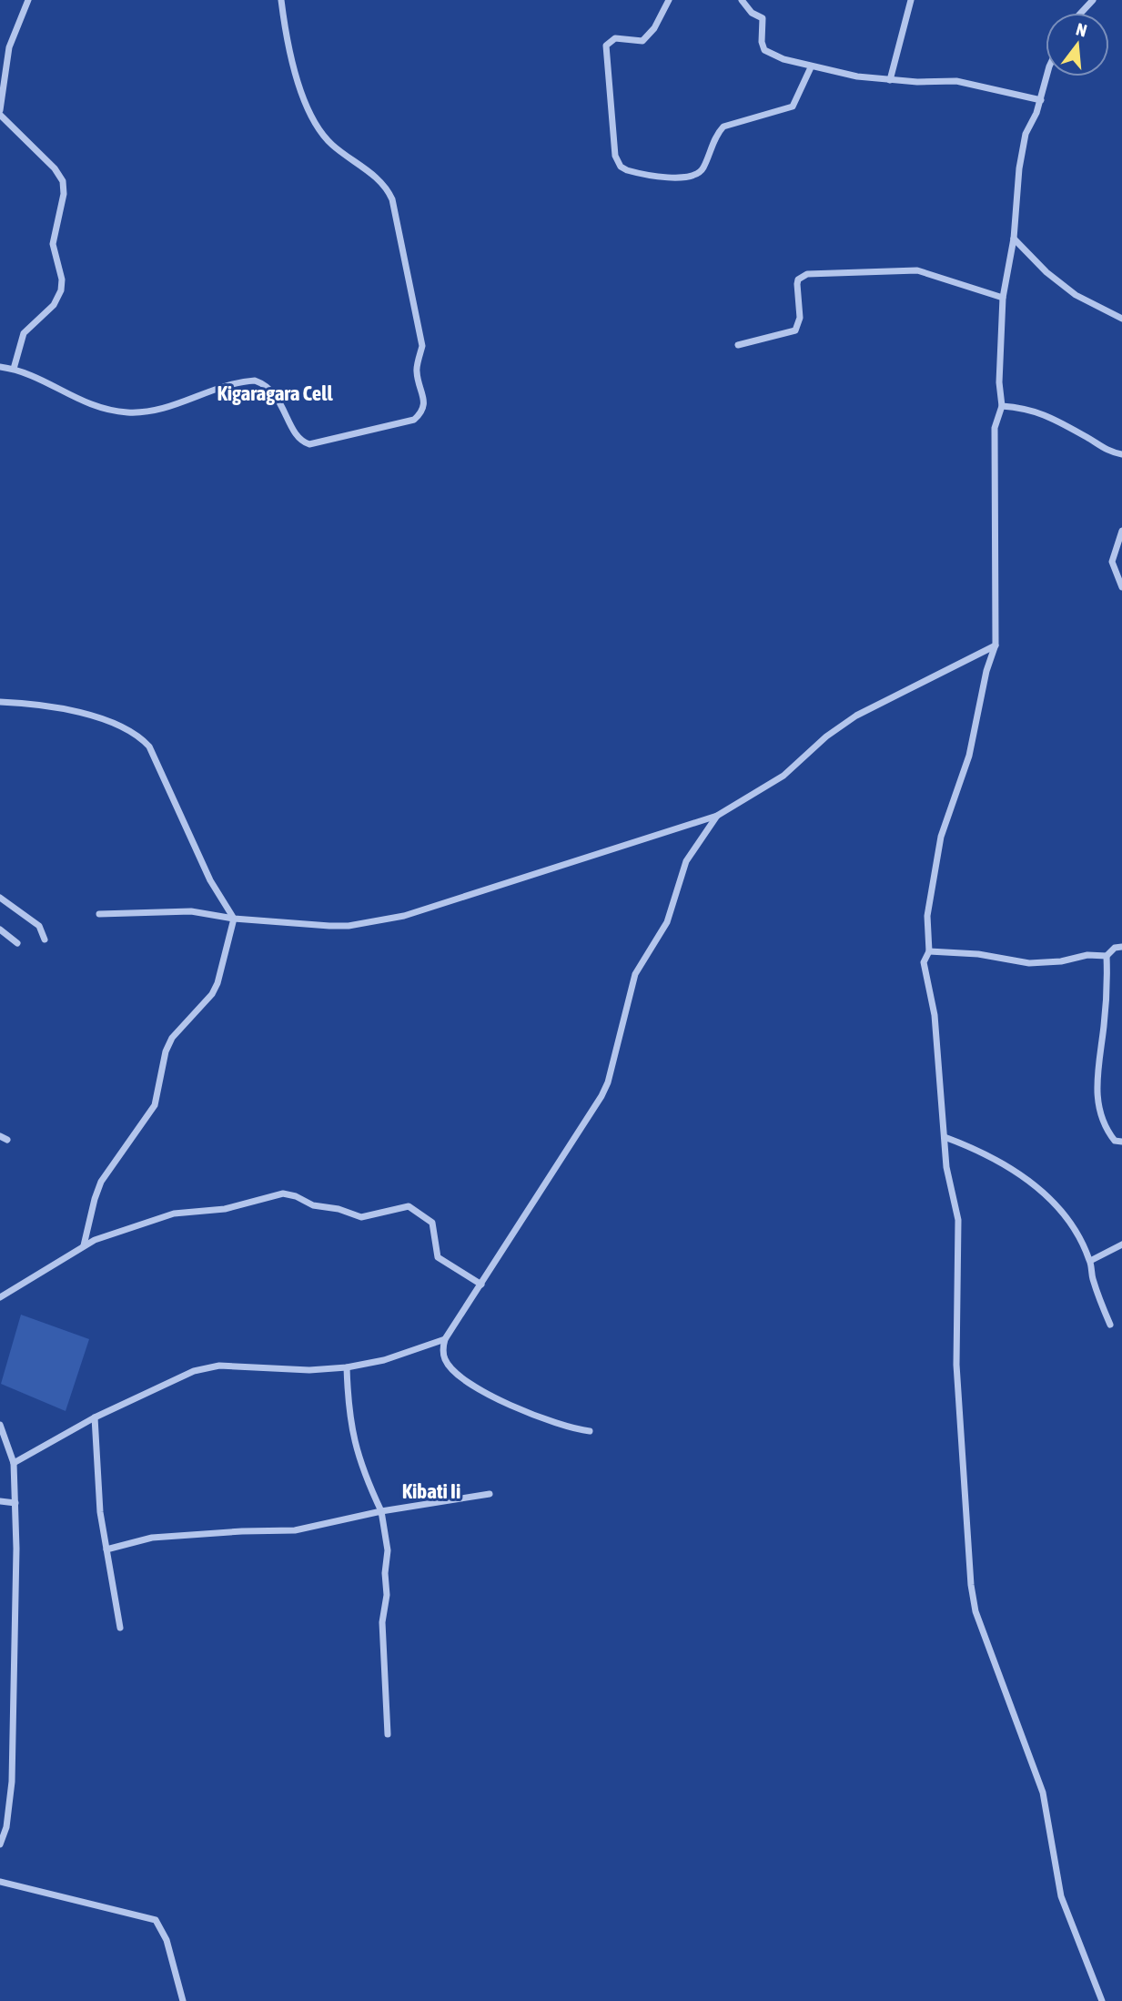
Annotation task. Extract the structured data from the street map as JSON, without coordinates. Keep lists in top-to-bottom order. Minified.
{"districts":["Kigaragara Cell","Kibati Ii"],"north":"top"}
